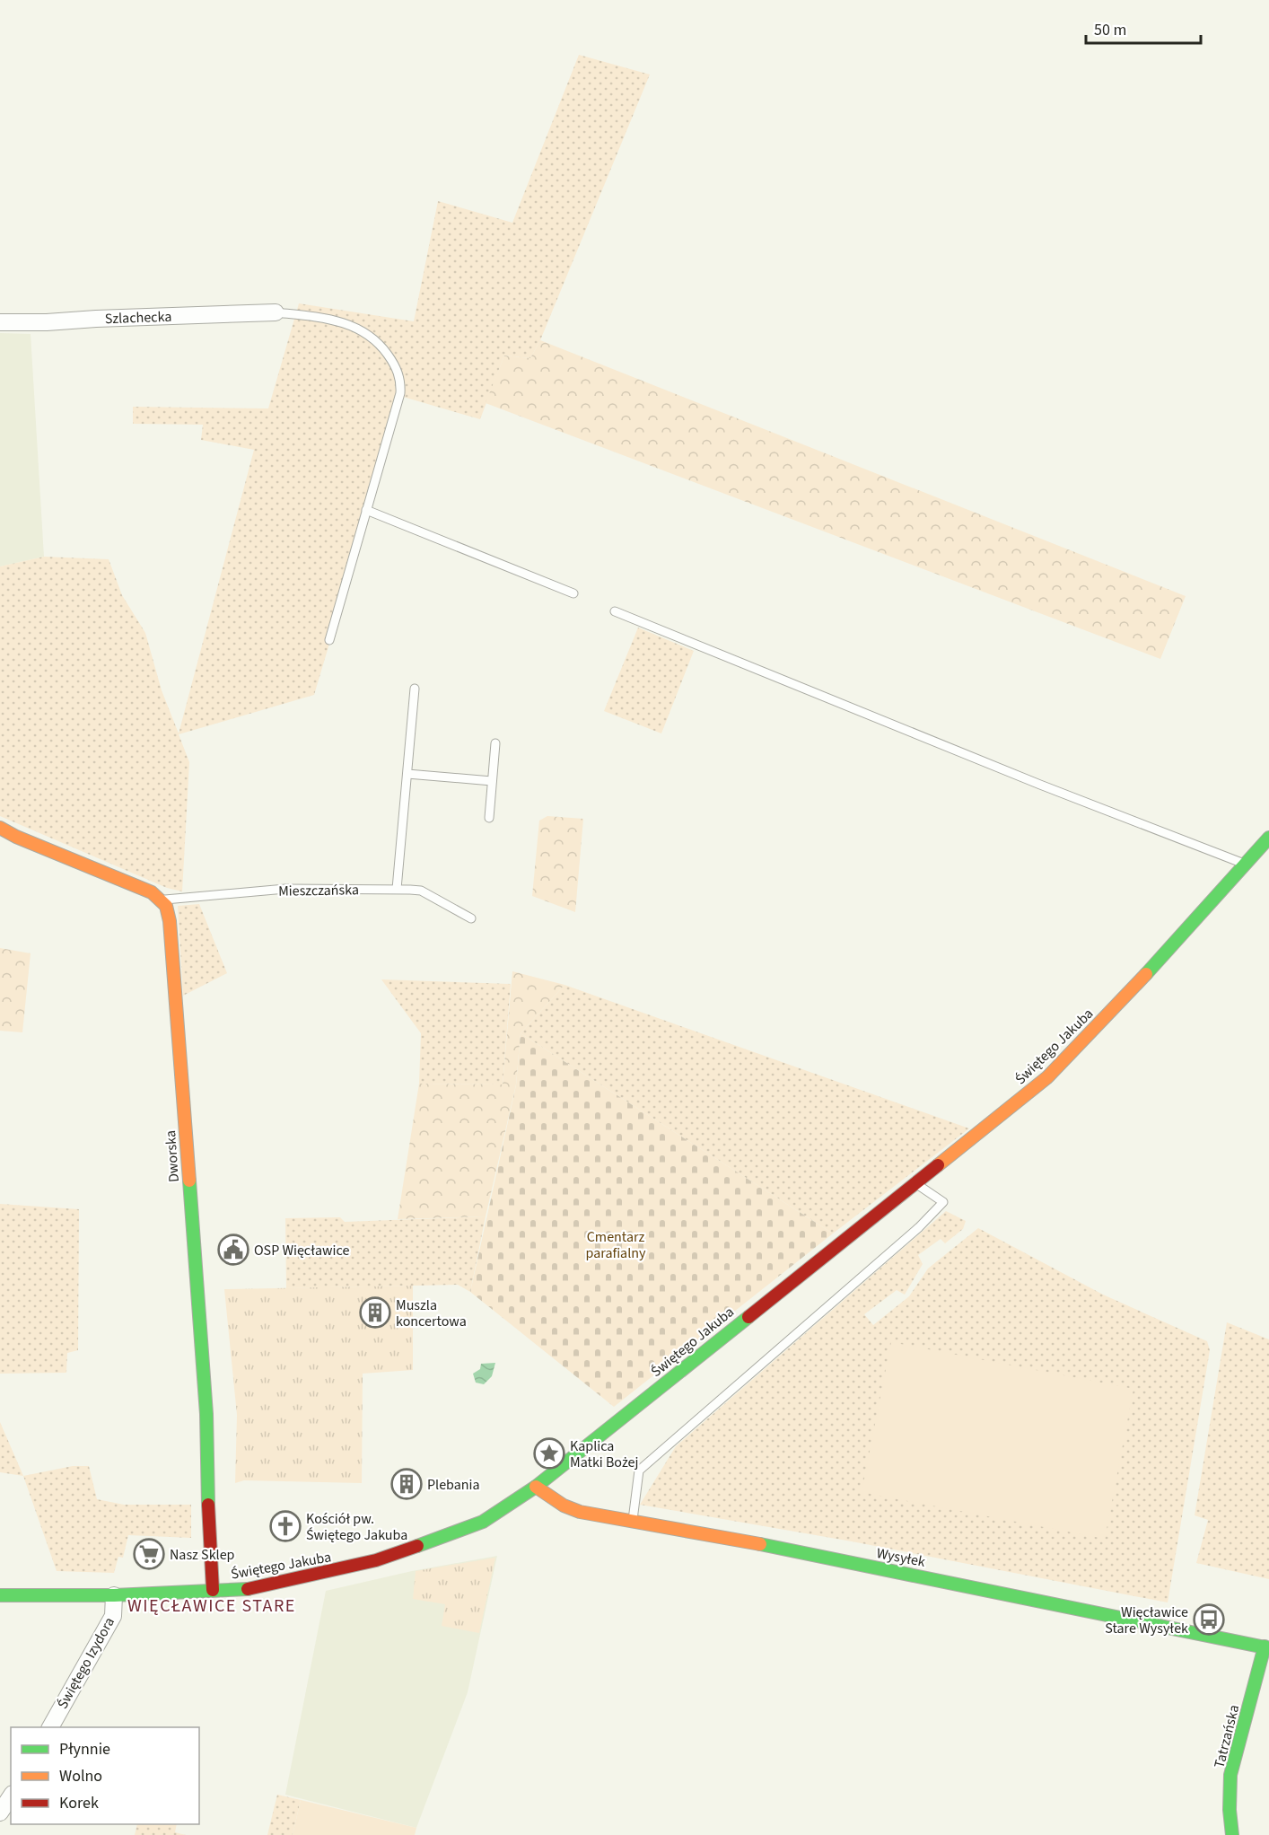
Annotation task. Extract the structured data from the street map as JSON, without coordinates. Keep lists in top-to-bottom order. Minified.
{"streets":{"street":["Szlachecka","Świętego Jakuba","Dworska","Wysyłek","Świętego Izydora","Tatrzańska"],"lane":["Mieszczańska"]},"crossings":[["Mieszczańska","Dworska"],["Świętego Jakuba","Dworska"],["Świętego Jakuba","Wysyłek"],["Świętego Jakuba","Świętego Izydora"],["Wysyłek","Tatrzańska"]],"districts":["WIĘCŁAWICE STARE"],"parks":["Cmentarz parafialny"],"places":{"public building":["OSP Więcławice"],"building":["Muszla koncertowa","Plebania"],"place":["Kaplica Matki Bożej"],"church":["Kościół pw. Świętego Jakuba"],"supermarket":["Nasz Sklep"],"bus stop":["Więcławice Stare Wysyłek"]},"legend":["Płynnie","Wolno","Korek"],"scale_bar":"50 m"}
